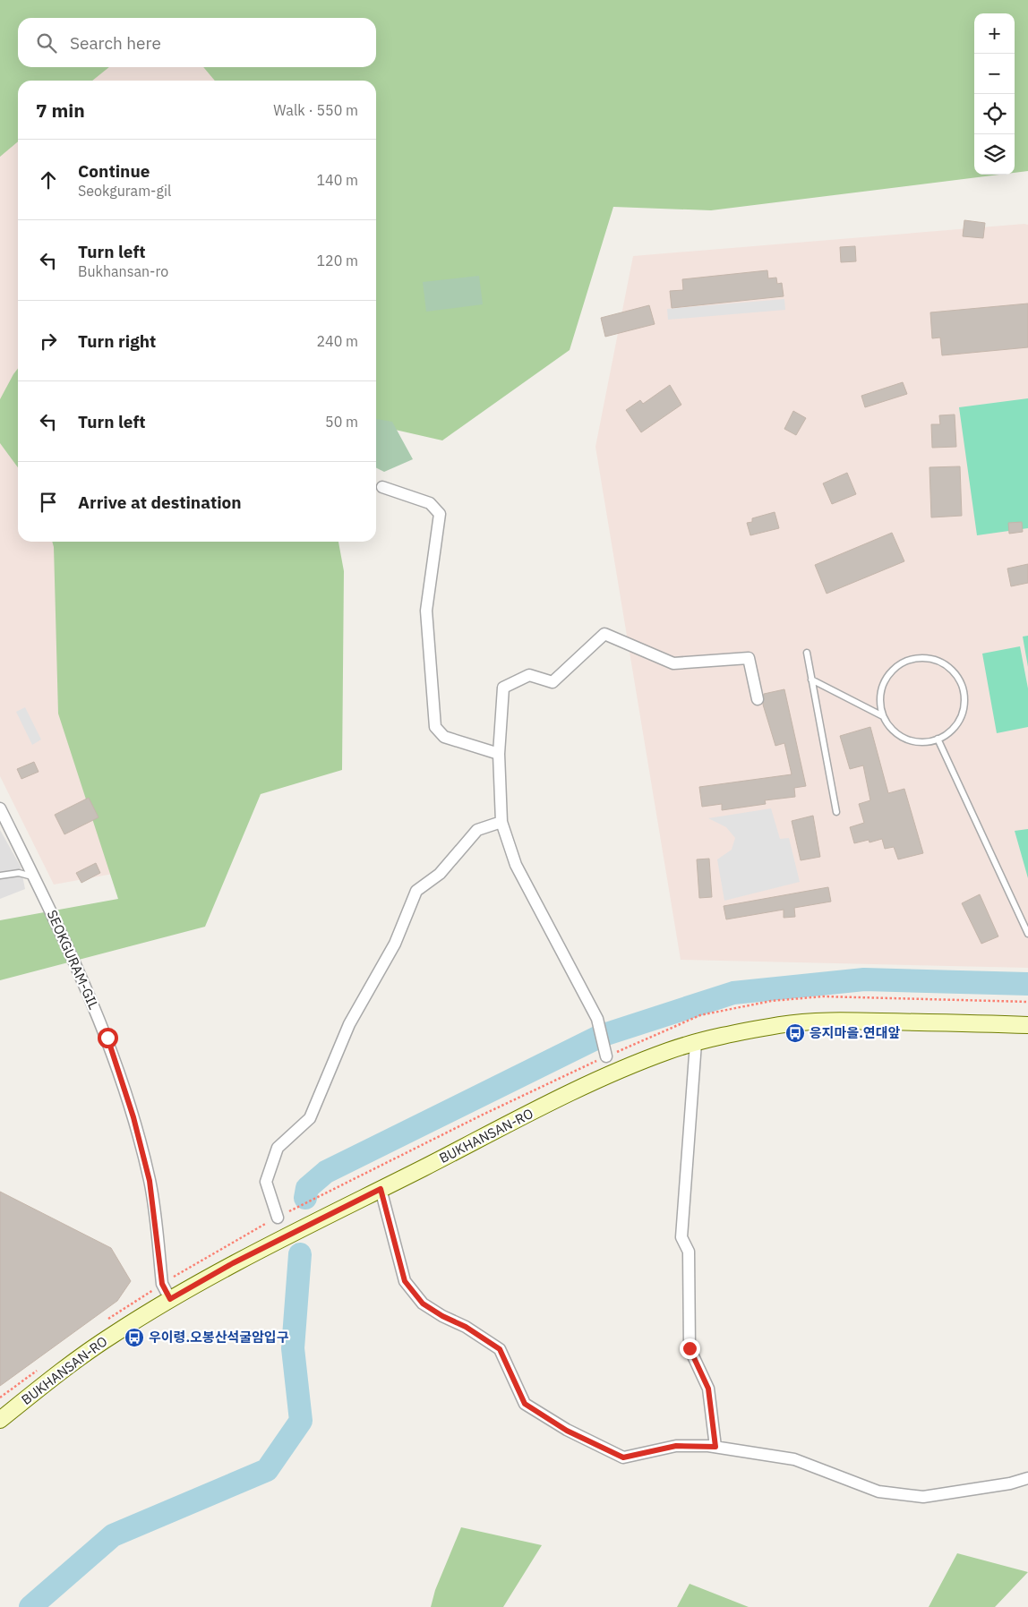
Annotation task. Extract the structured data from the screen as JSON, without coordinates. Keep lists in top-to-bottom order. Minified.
{"streets":{"street":["SEOKGURAM-GIL","BUKHANSAN-RO"]},"crossings":[["SEOKGURAM-GIL","BUKHANSAN-RO"]],"places":{"bus stop":["응지마을.연대앞","우이령.오봉산석굴암입구"]},"page":{"map_buttons":["+","−"],"search":"Search here","heading":["7 min","Walk · 550 m"],"list":[["Continue","Seokguram-gil","140 m"],["Turn left","Bukhansan-ro","120 m"],["Turn right","240 m"],["Turn left","50 m"],"Arrive at destination"]}}
